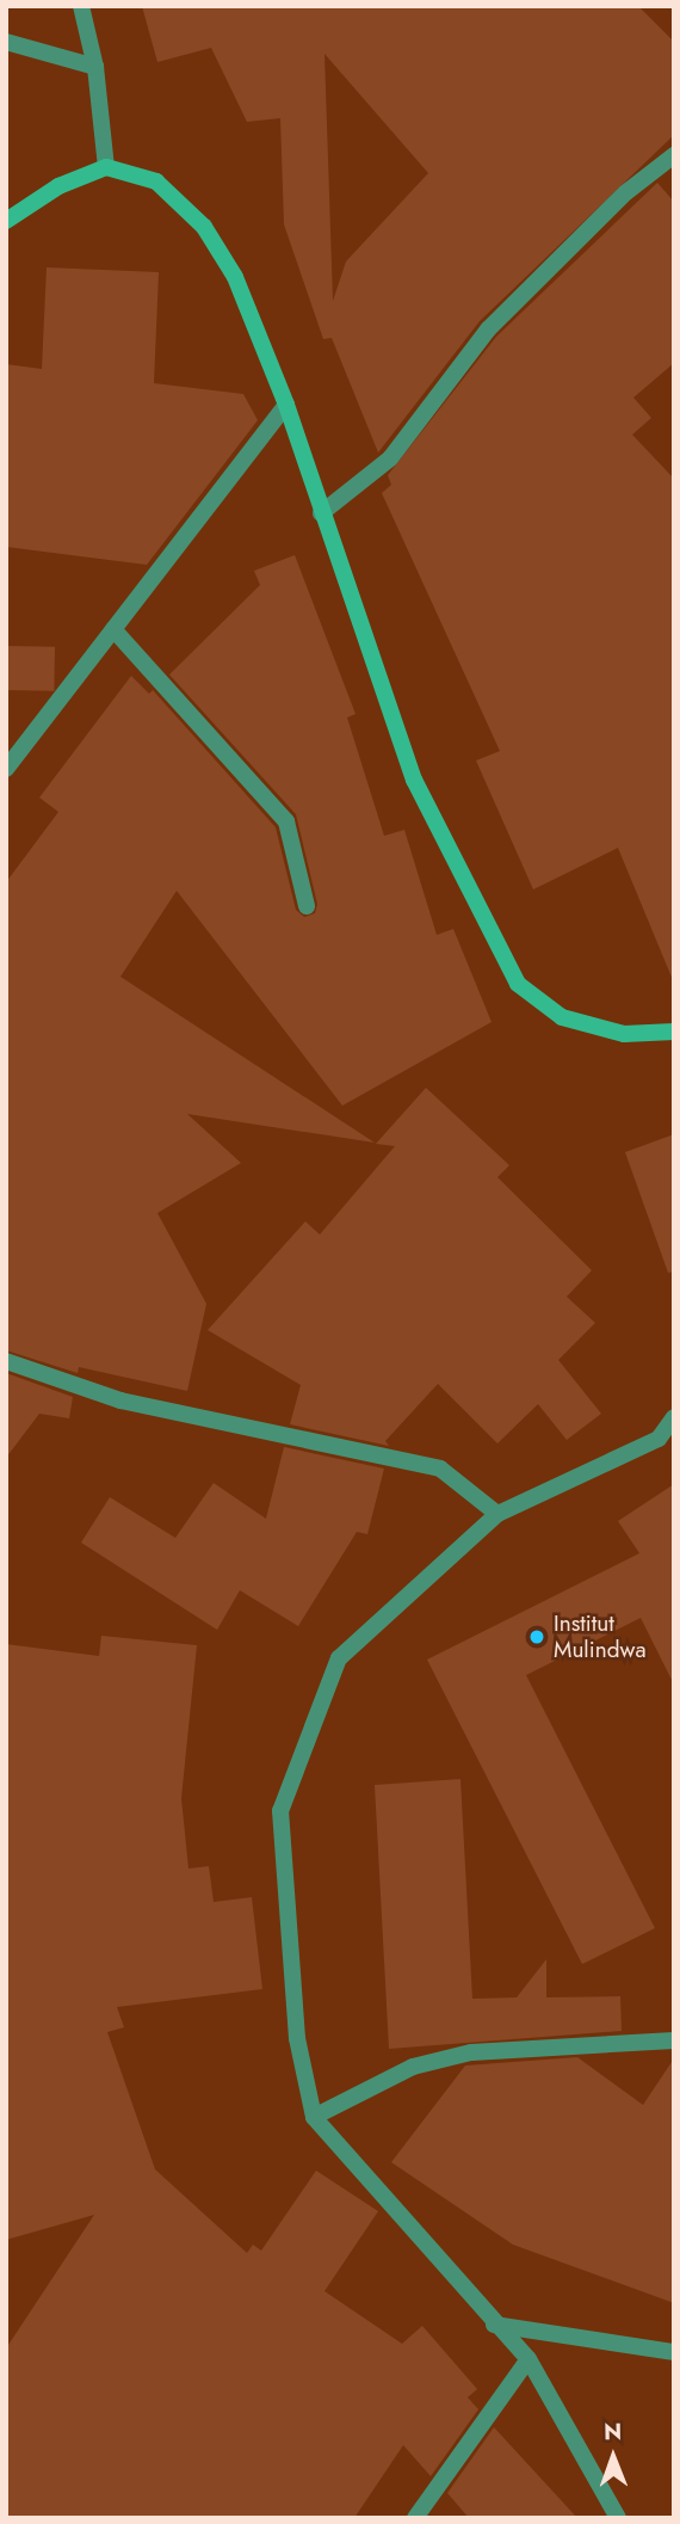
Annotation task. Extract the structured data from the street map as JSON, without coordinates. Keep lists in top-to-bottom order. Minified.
{"places":["Institut Mulindwa"],"north":"top"}
